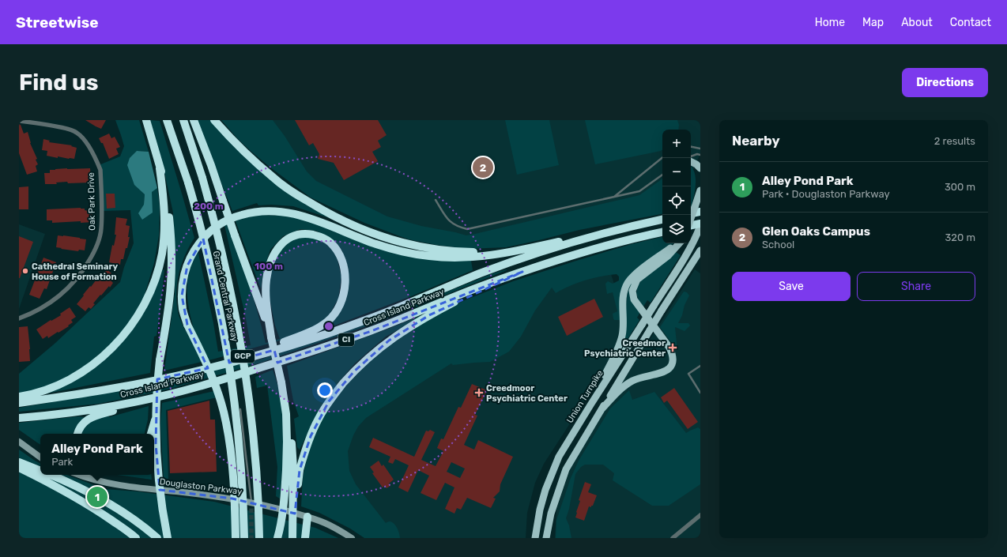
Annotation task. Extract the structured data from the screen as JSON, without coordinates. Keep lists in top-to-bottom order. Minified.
{"streets":{"highway":["Grand Central Parkway","Cross Island Parkway","CI","GCP"],"main road":["Union Turnpike","Douglaston Parkway"],"street":["Oak Park Drive"]},"places":{"other":["Cathedral Seminary House of Formation"],"health":["Creedmor Psychiatric Center","Creedmoor Psychiatric Center"]},"page":{"header":"Streetwise","nav":["Home","Map","About","Contact"],"buttons":["Directions",["Save","Share"]],"title":"Find us","heading":["Nearby","2 results"],"map_buttons":["+","−"],"pins":["2","1"],"list":[{"mark":"1","name":"Alley Pond Park","note":"Park · Douglaston Parkway","value":"300 m"},{"mark":"2","name":"Glen Oaks Campus","note":"School","value":"320 m"}],"popup":["Alley Pond Park","Park"]},"rings":["200 m","100 m"]}
